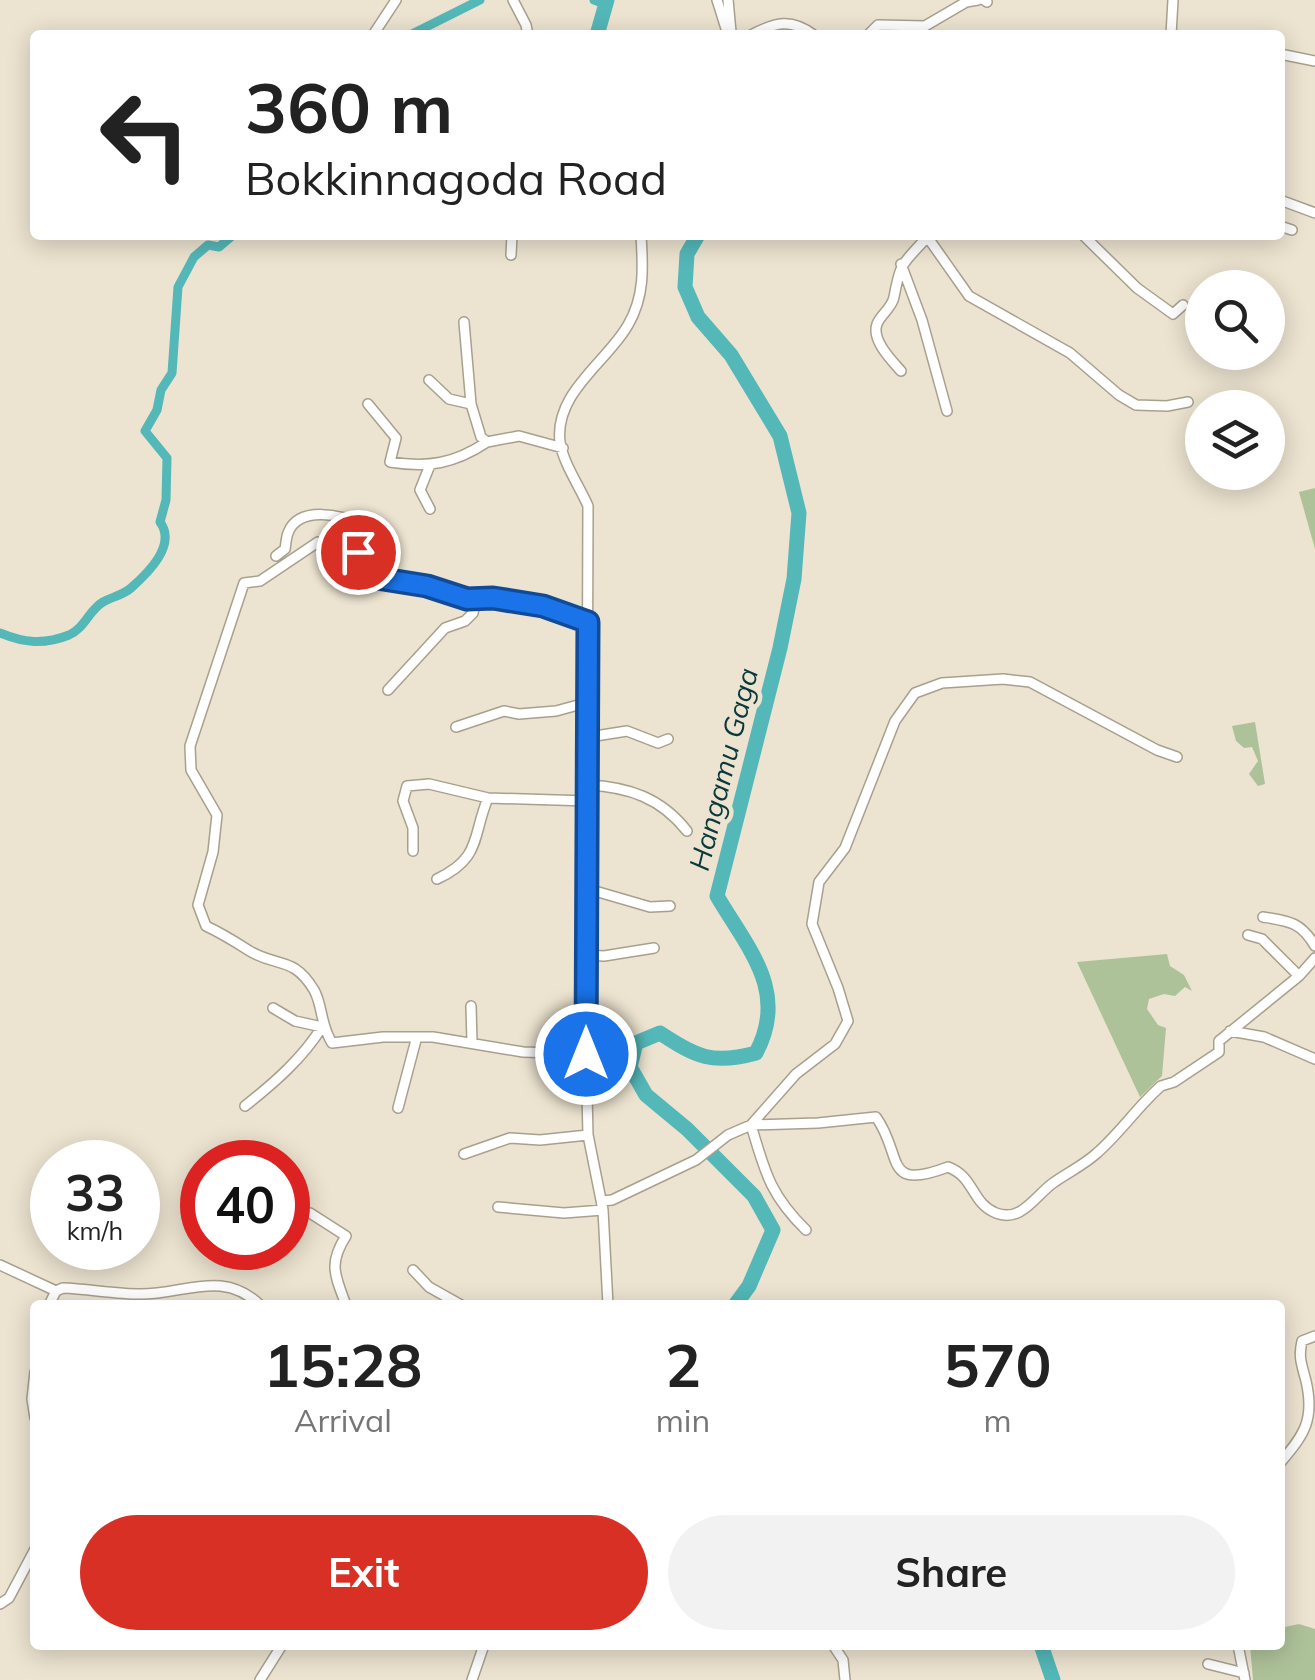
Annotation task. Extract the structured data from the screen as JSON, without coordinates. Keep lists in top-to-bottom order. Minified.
{"water":["Hangamu Gaga"],"page":{"turn":["360 m","Bokkinnagoda Road"],"speed":"33 km/h","limit":"40","eta":["15:28","Arrival","2","min","570","m"],"buttons":["Exit","Share"]}}
